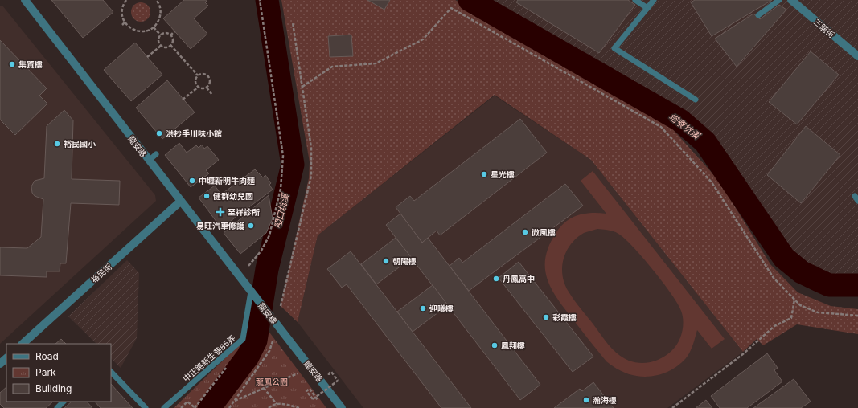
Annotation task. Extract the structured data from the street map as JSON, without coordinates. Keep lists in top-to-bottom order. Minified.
{"streets":{"street":["三龍街","龍安路","裕民街","龍安橋"],"lane":["中正路新生巷85弄"]},"crossings":[["龍安路","裕民街"],["龍安路","龍安橋"],["龍安路","中正路新生巷85弄"],["龍安橋","中正路新生巷85弄"]],"water":["塔寮坑溪","啞口坑溪"],"parks":["龍鳳公園"],"places":{"other":["集賢樓","洪抄手川味小館","裕民國小","星光樓","中壢新明牛肉麵","健群幼兒園","易旺汽車修護","微風樓","朝陽樓","丹鳳高中","迎曦樓","彩霞樓","鳳翔樓","瀚海樓"],"health":["至祥診所"]},"legend":["Road","Park","Building"]}
